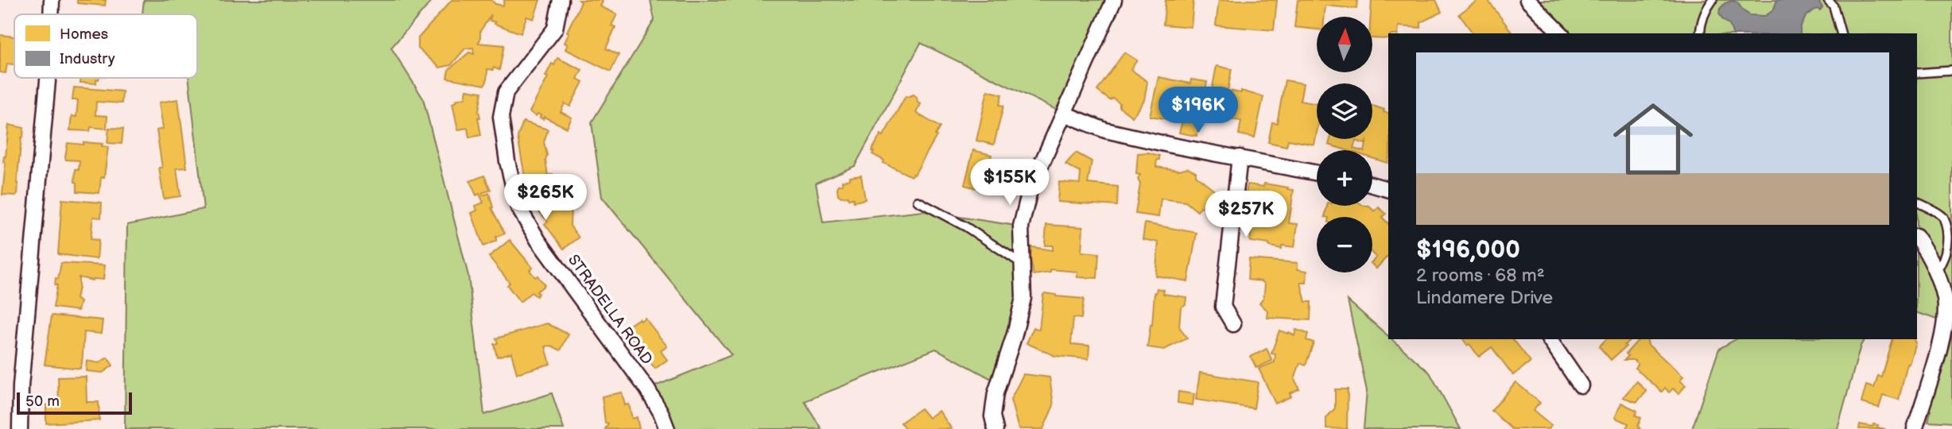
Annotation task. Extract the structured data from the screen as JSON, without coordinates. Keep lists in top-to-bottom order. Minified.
{"streets":{"street":["STRADELLA ROAD"]},"legend":["Homes","Industry"],"scale_bar":"50 m","north":"top","page":{"map_buttons":["+","−"],"list":[{"name":"$196,000","note":"2 rooms · 68 m² · Lindamere Drive"}],"price":["$196K","$155K","$265K","$257K"],"scale":"50 m"}}
